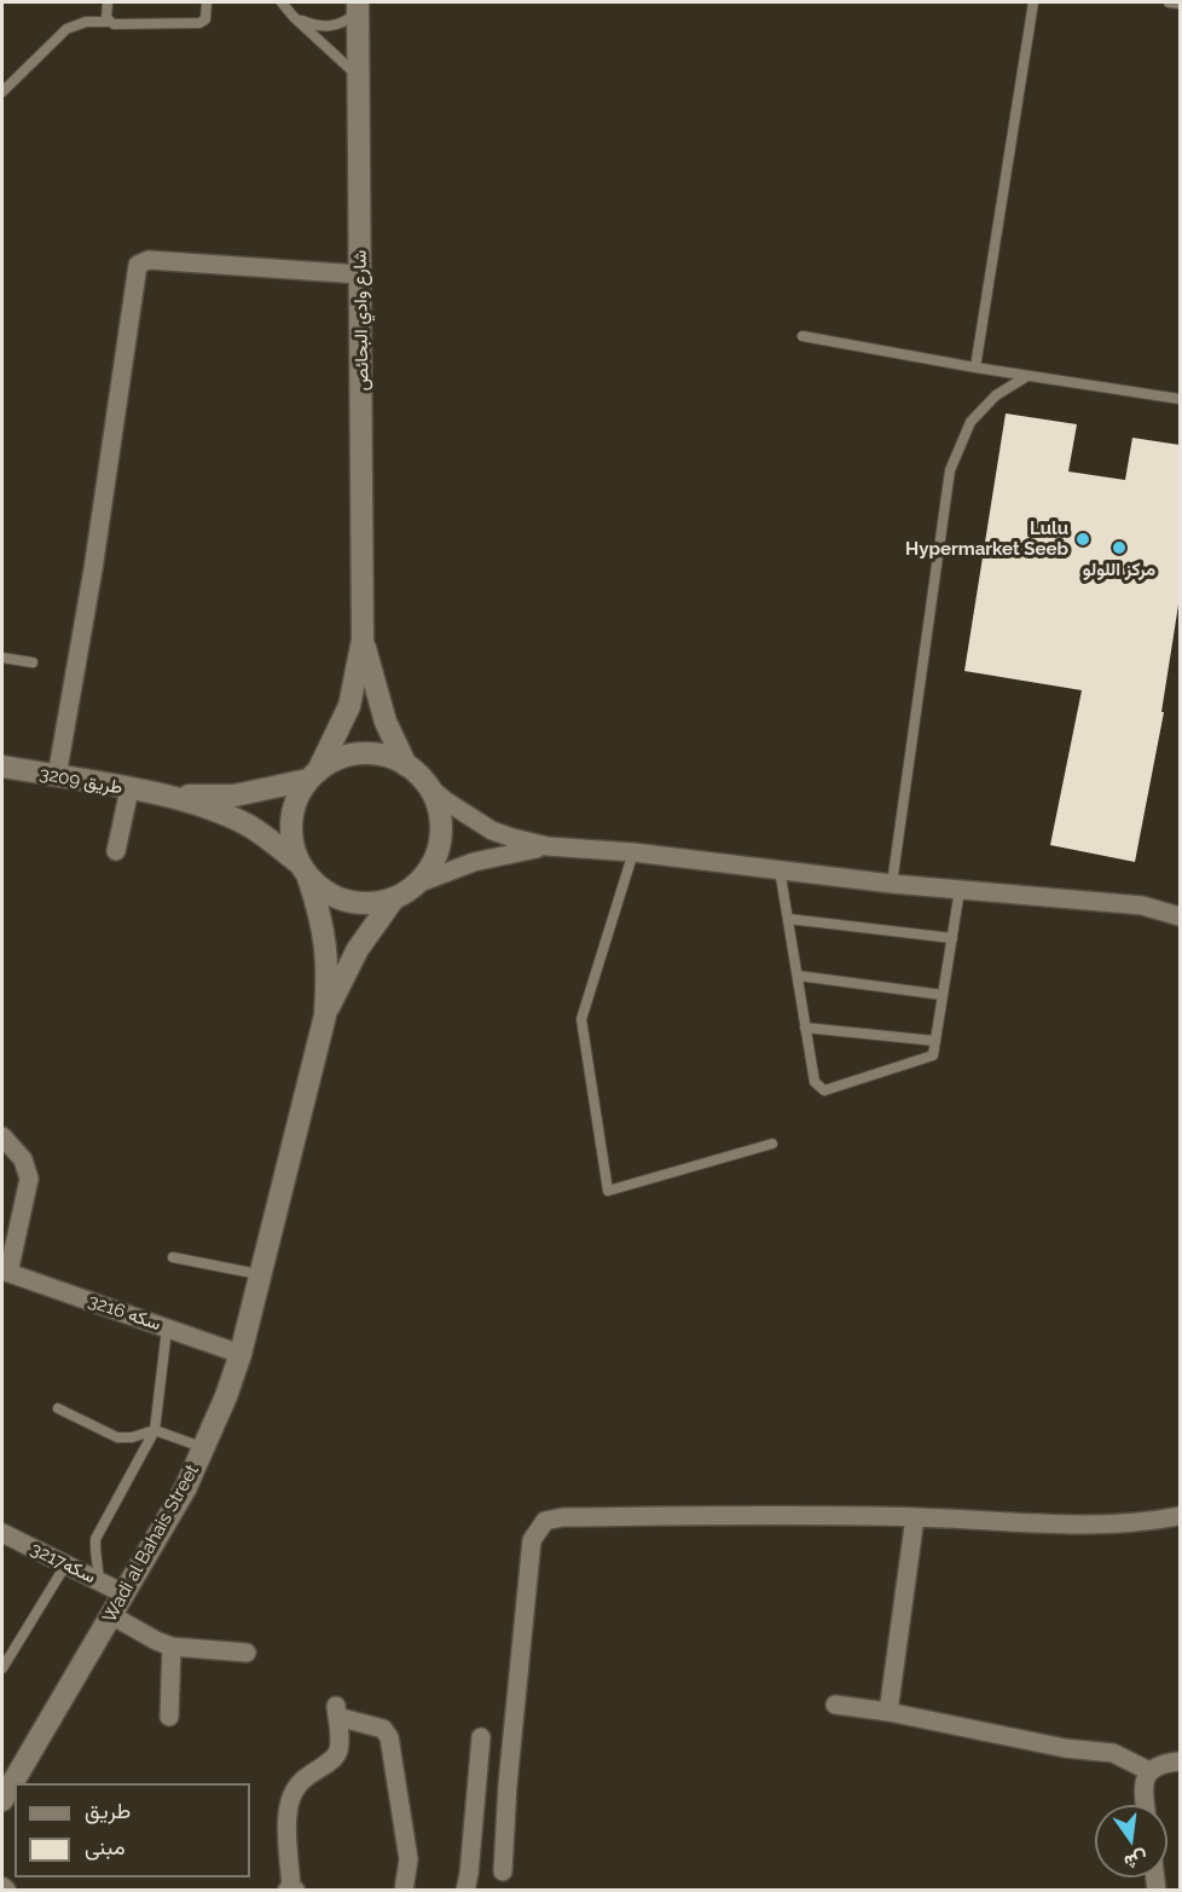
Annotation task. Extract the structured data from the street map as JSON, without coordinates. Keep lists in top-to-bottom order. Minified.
{"streets":{"street":["شارع وادي البحائص","طريق 3209","سكه 3216","Wadi al Bahais Street","سكه3217"]},"crossings":[["سكه 3216","Wadi al Bahais Street"],["Wadi al Bahais Street","سكه3217"]],"places":["Lulu Hypermarket Seeb","مركز اللولو"],"legend":["طريق","مبنى"],"north":"bottom"}
